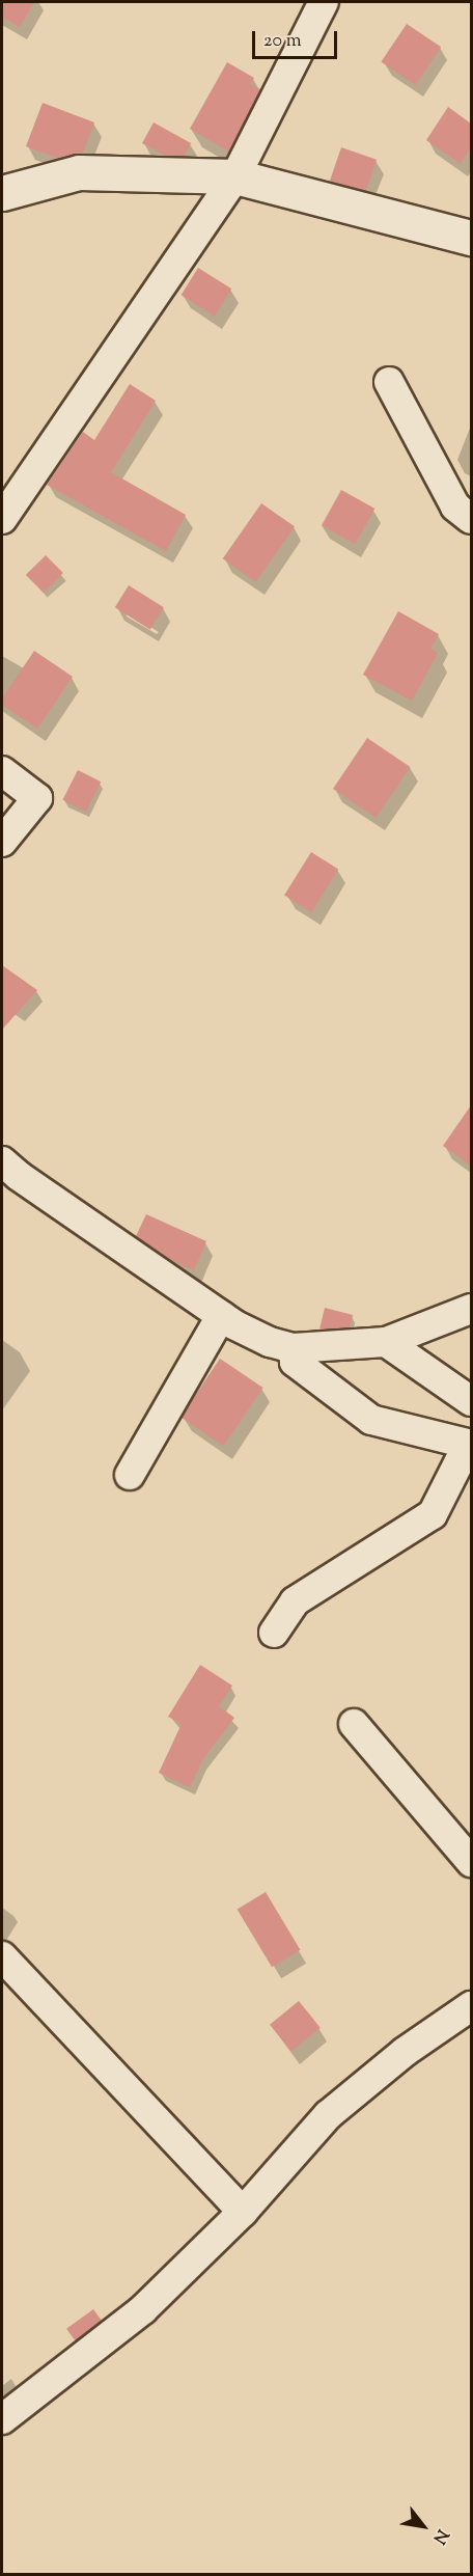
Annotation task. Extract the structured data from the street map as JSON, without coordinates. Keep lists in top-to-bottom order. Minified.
{"scale_bar":"20 m","north":"bottom right"}
